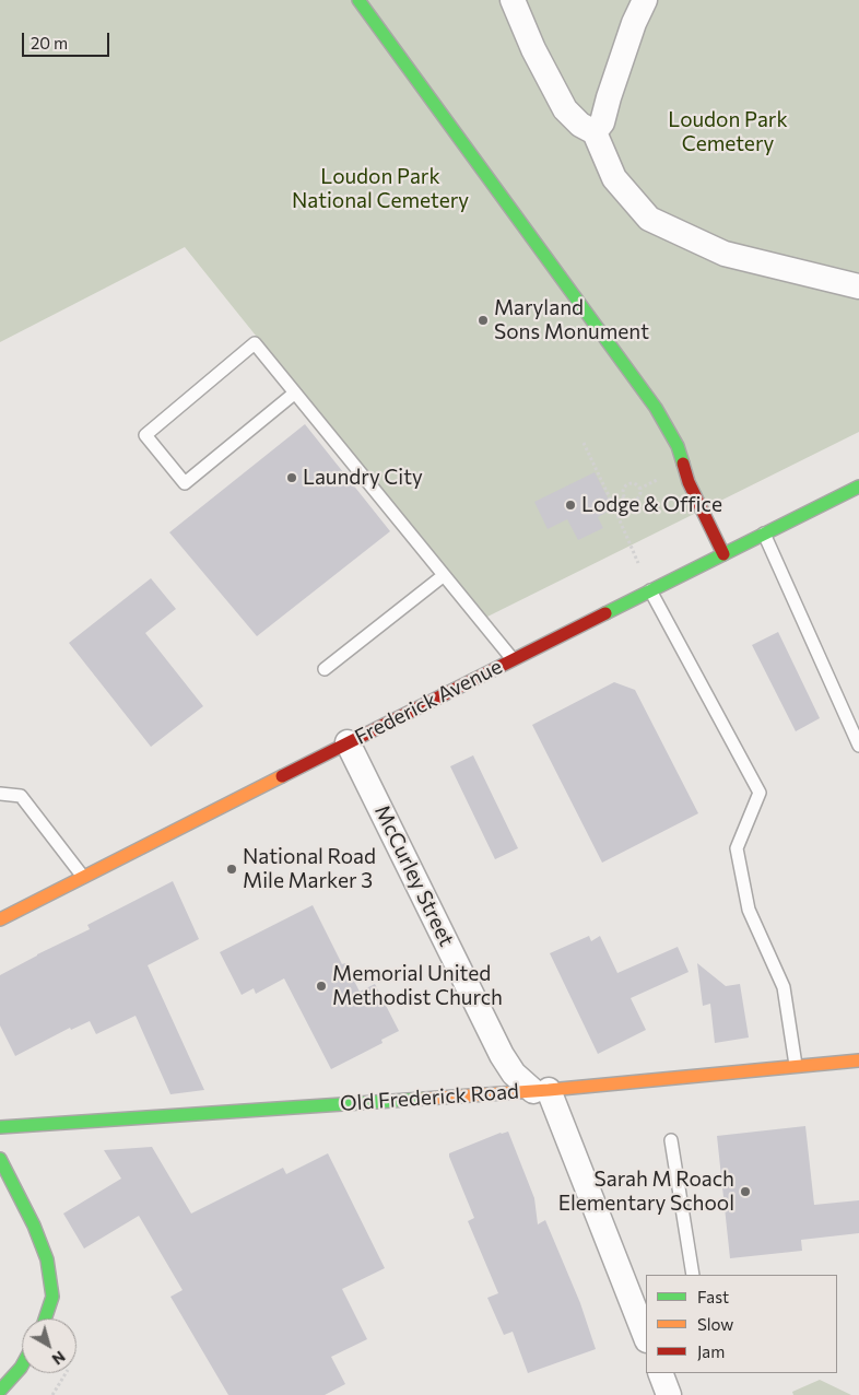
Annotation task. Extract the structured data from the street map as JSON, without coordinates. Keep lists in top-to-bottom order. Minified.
{"streets":{"street":["Frederick Avenue","McCurley Street","Old Frederick Road"]},"crossings":[["Frederick Avenue","McCurley Street"],["McCurley Street","Old Frederick Road"]],"parks":["Loudon Park Cemetery","Loudon Park National Cemetery"],"places":["Maryland Sons Monument","Laundry City","Lodge & Office","National Road Mile Marker 3","Memorial United Methodist Church","Sarah M Roach Elementary School"],"legend":["Fast","Slow","Jam"],"scale_bar":"20 m","north":"bottom right"}
